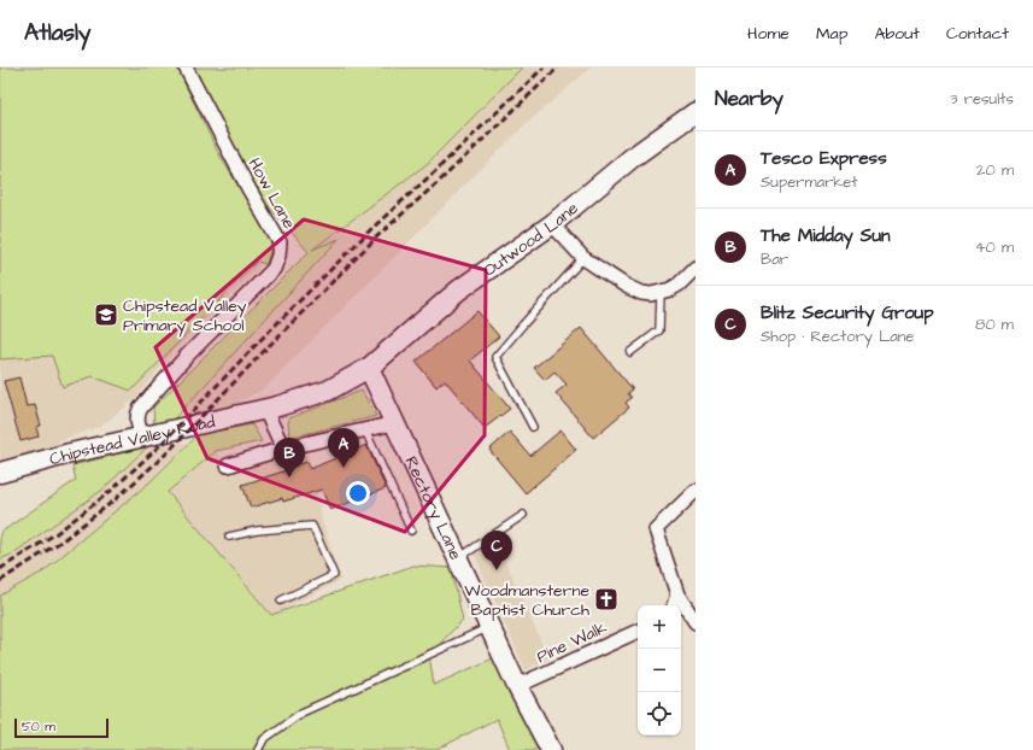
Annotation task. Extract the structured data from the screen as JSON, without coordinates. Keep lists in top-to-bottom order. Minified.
{"streets":{"main road":["Outwood Lane","Chipstead Valley Road","Rectory Lane"],"street":["How Lane","Pine Walk"]},"crossings":[["How Lane","Chipstead Valley Road"],["Outwood Lane","Chipstead Valley Road"],["Outwood Lane","Rectory Lane"],["Chipstead Valley Road","Rectory Lane"],["Rectory Lane","Pine Walk"]],"places":{"school or university":["Chipstead Valley Primary School"],"church":["Woodmansterne Baptist Church"]},"scale_bar":"50 m","page":{"header":"Atlasly","nav":["Home","Map","About","Contact"],"heading":["Nearby","3 results"],"list":[{"mark":"A","name":"Tesco Express","note":"Supermarket","value":"20 m"},{"mark":"B","name":"The Midday Sun","note":"Bar","value":"40 m"},{"mark":"C","name":"Blitz Security Group","note":"Shop · Rectory Lane","value":"80 m"}],"pins":["A","B","C"],"map_buttons":["+","−"],"scale":"50 m"}}
